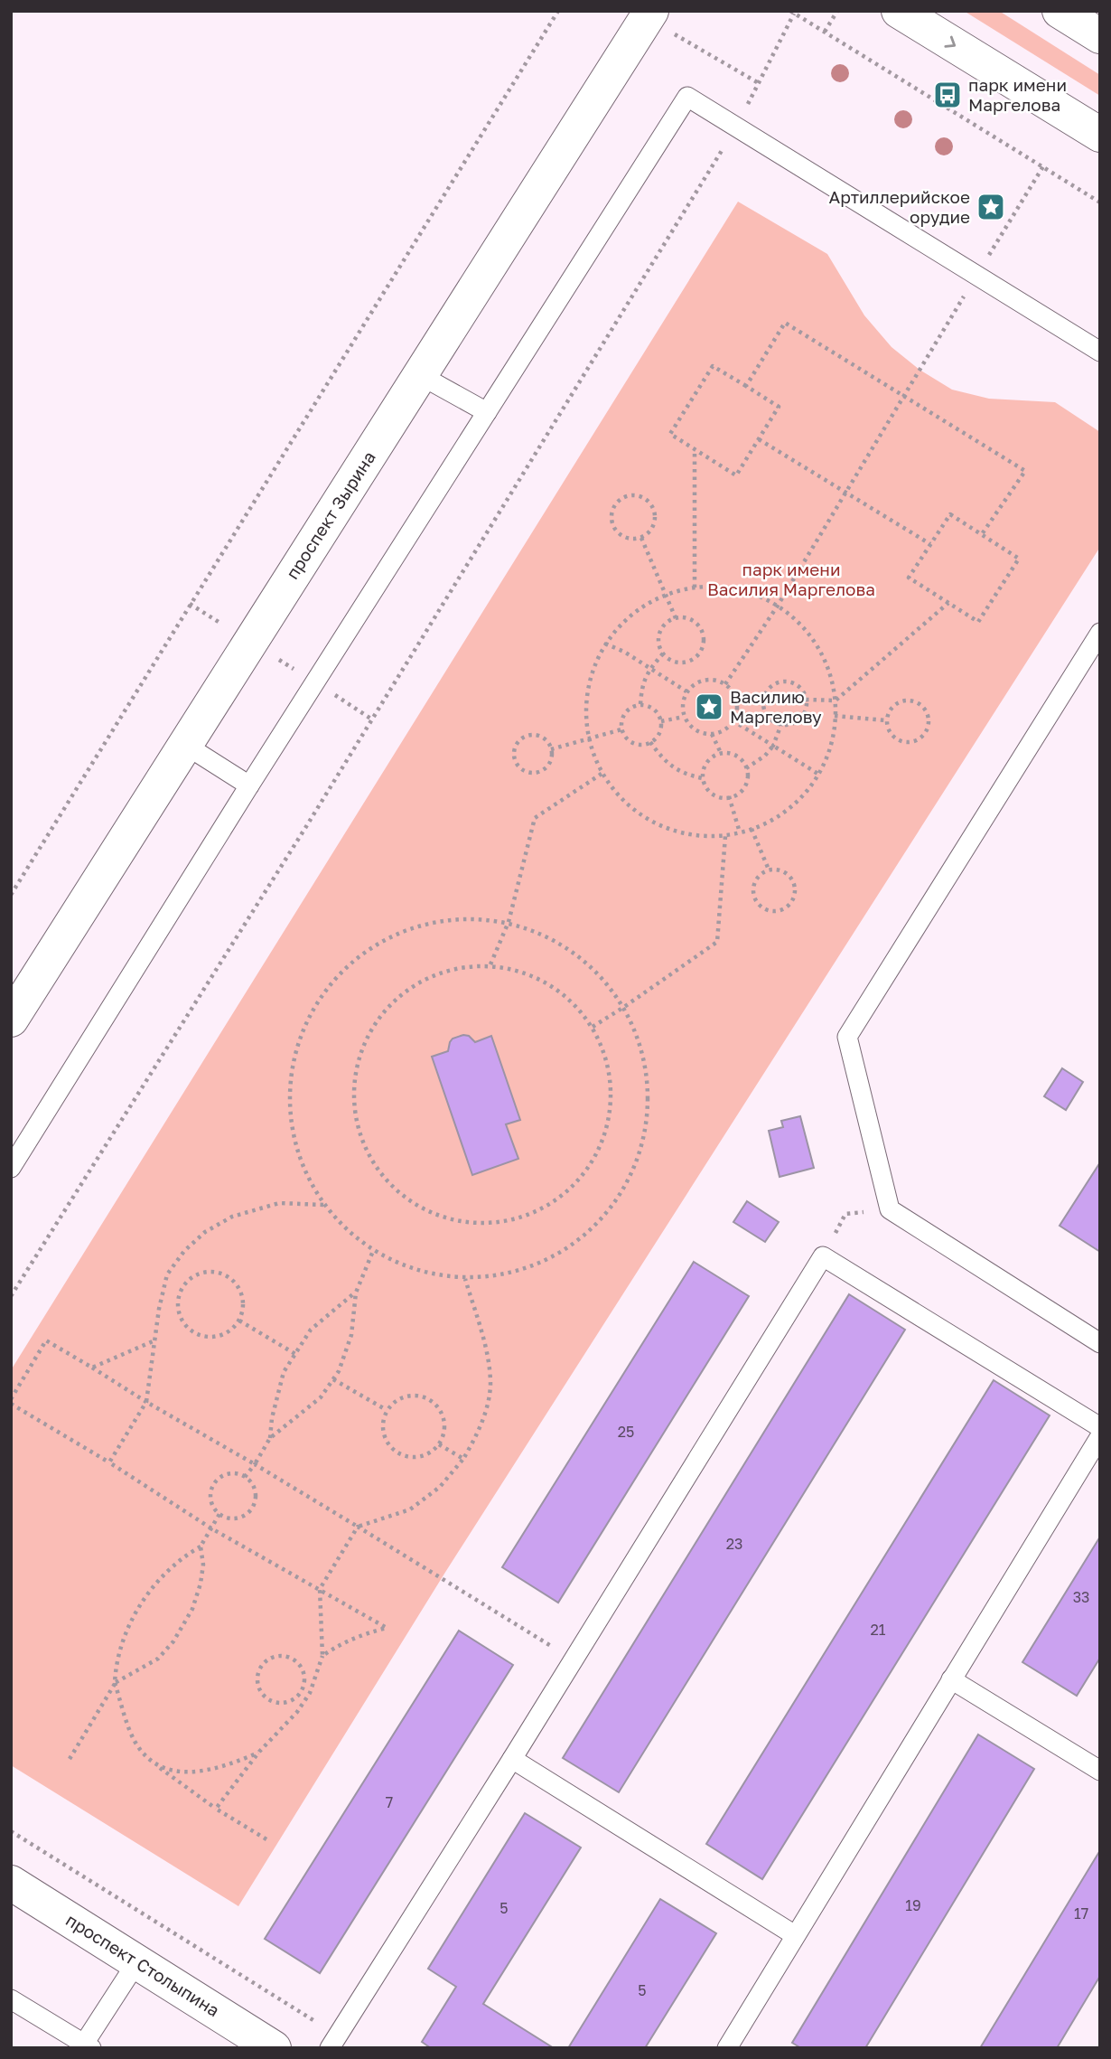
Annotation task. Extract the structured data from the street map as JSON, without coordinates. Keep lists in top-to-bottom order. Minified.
{"streets":{"street":["проспект Зырина","проспект Столыпина"]},"parks":["парк имени Василия Маргелова"],"places":{"bus stop":["парк имени Маргелова"],"place":["Артиллерийское орудие","Василию Маргелову"]},"house_numbers":["25","23","33","21","7","19","5","17","5"]}
